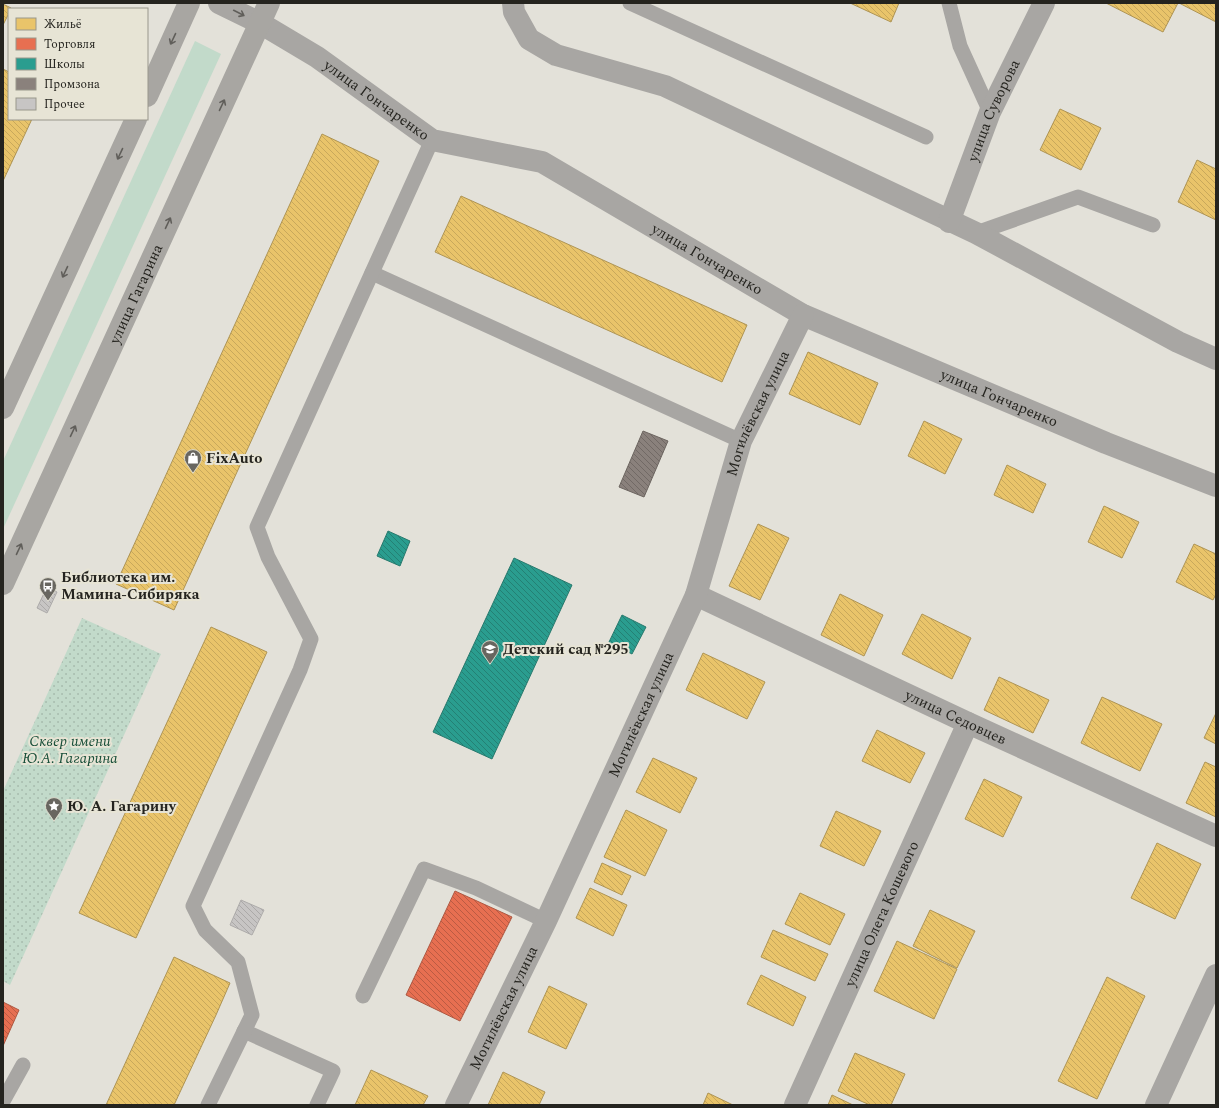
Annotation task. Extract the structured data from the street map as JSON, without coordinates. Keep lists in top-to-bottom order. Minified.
{"streets":{"main road":["улица Гагарина"],"street":["улица Гончаренко","улица Суворова","Могилёвская улица","улица Седовцев","улица Олега Кошевого"]},"crossings":[["улица Гончаренко","улица Гагарина"],["улица Гончаренко","Могилёвская улица"],["Могилёвская улица","улица Седовцев"],["улица Седовцев","улица Олега Кошевого"]],"parks":["Сквер имени Ю.А. Гагарина"],"places":{"shop":["FixAuto"],"bus stop":["Библиотека им. Мамина-Сибиряка"],"school or university":["Детский сад №295"],"place":["Ю. А. Гагарину"]},"legend":["Жильё","Торговля","Школы","Промзона","Прочее"]}
